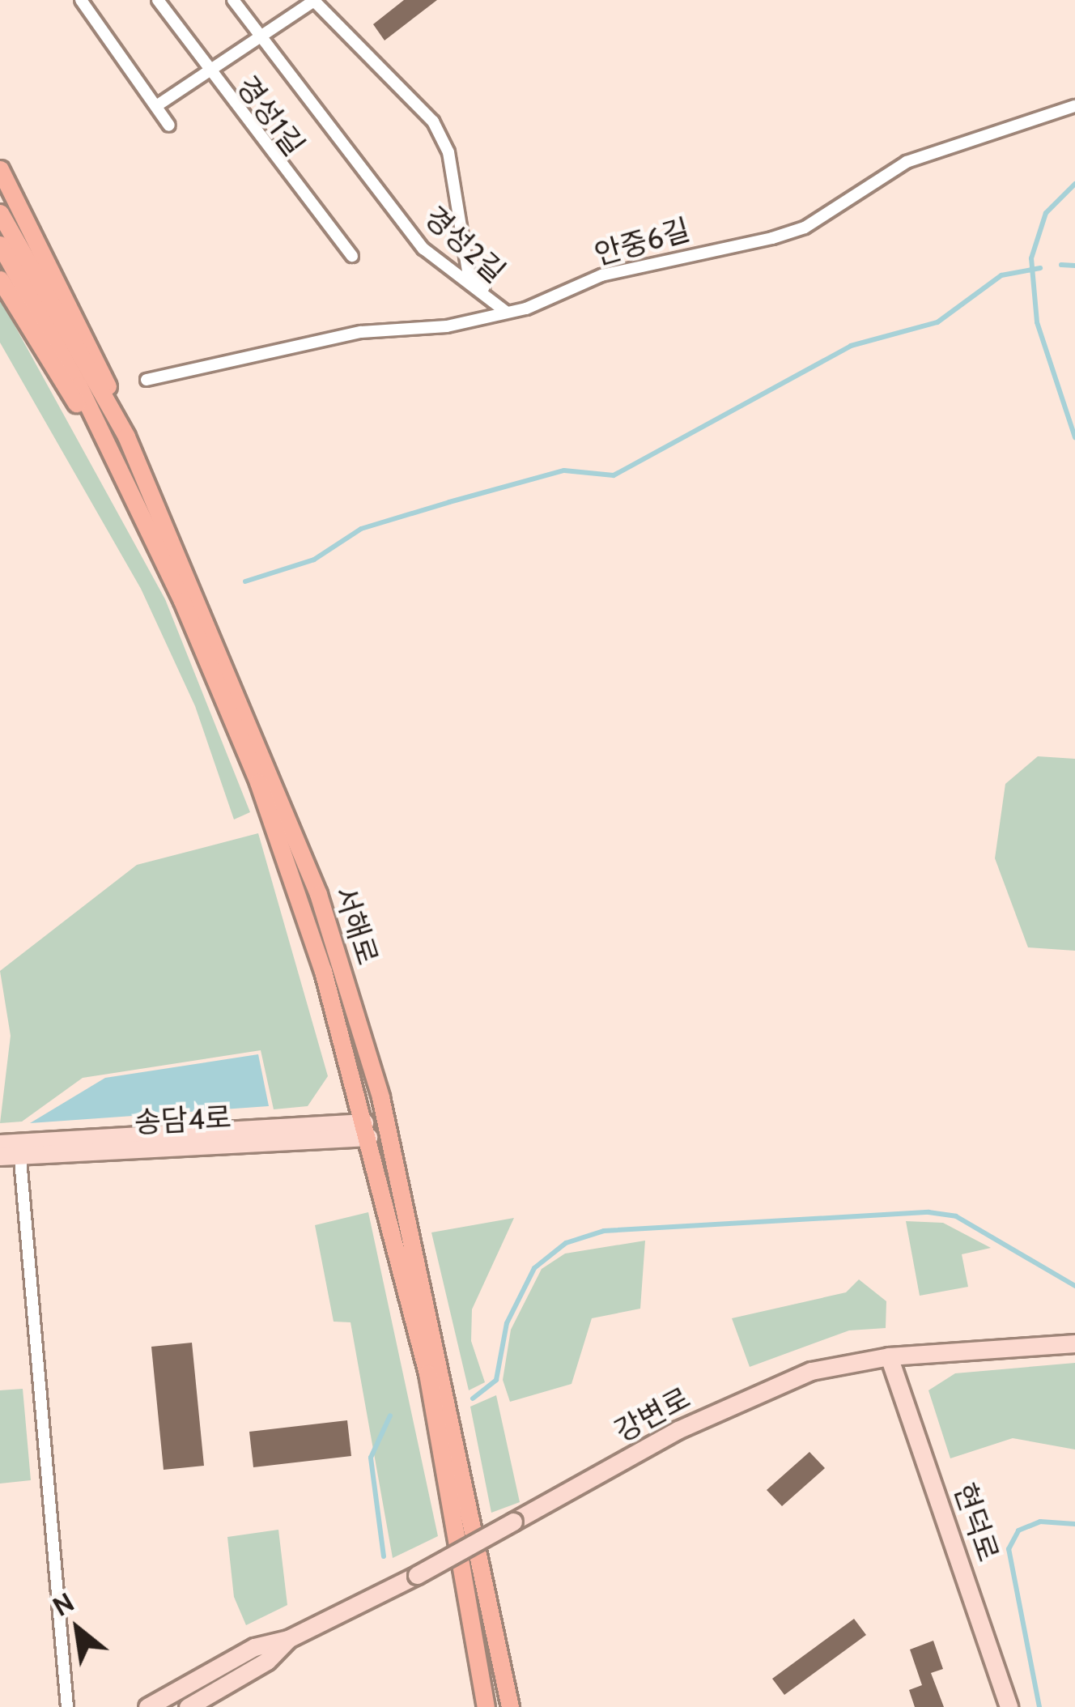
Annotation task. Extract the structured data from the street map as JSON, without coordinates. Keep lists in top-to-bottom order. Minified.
{"streets":{"main road":["서해로"],"street":["경성1길","안중6길","경성2길","송담4로","강변로","현덕로"]},"crossings":[["안중6길","경성2길"],["서해로","송담4로"],["강변로","현덕로"]],"north":"top left"}
